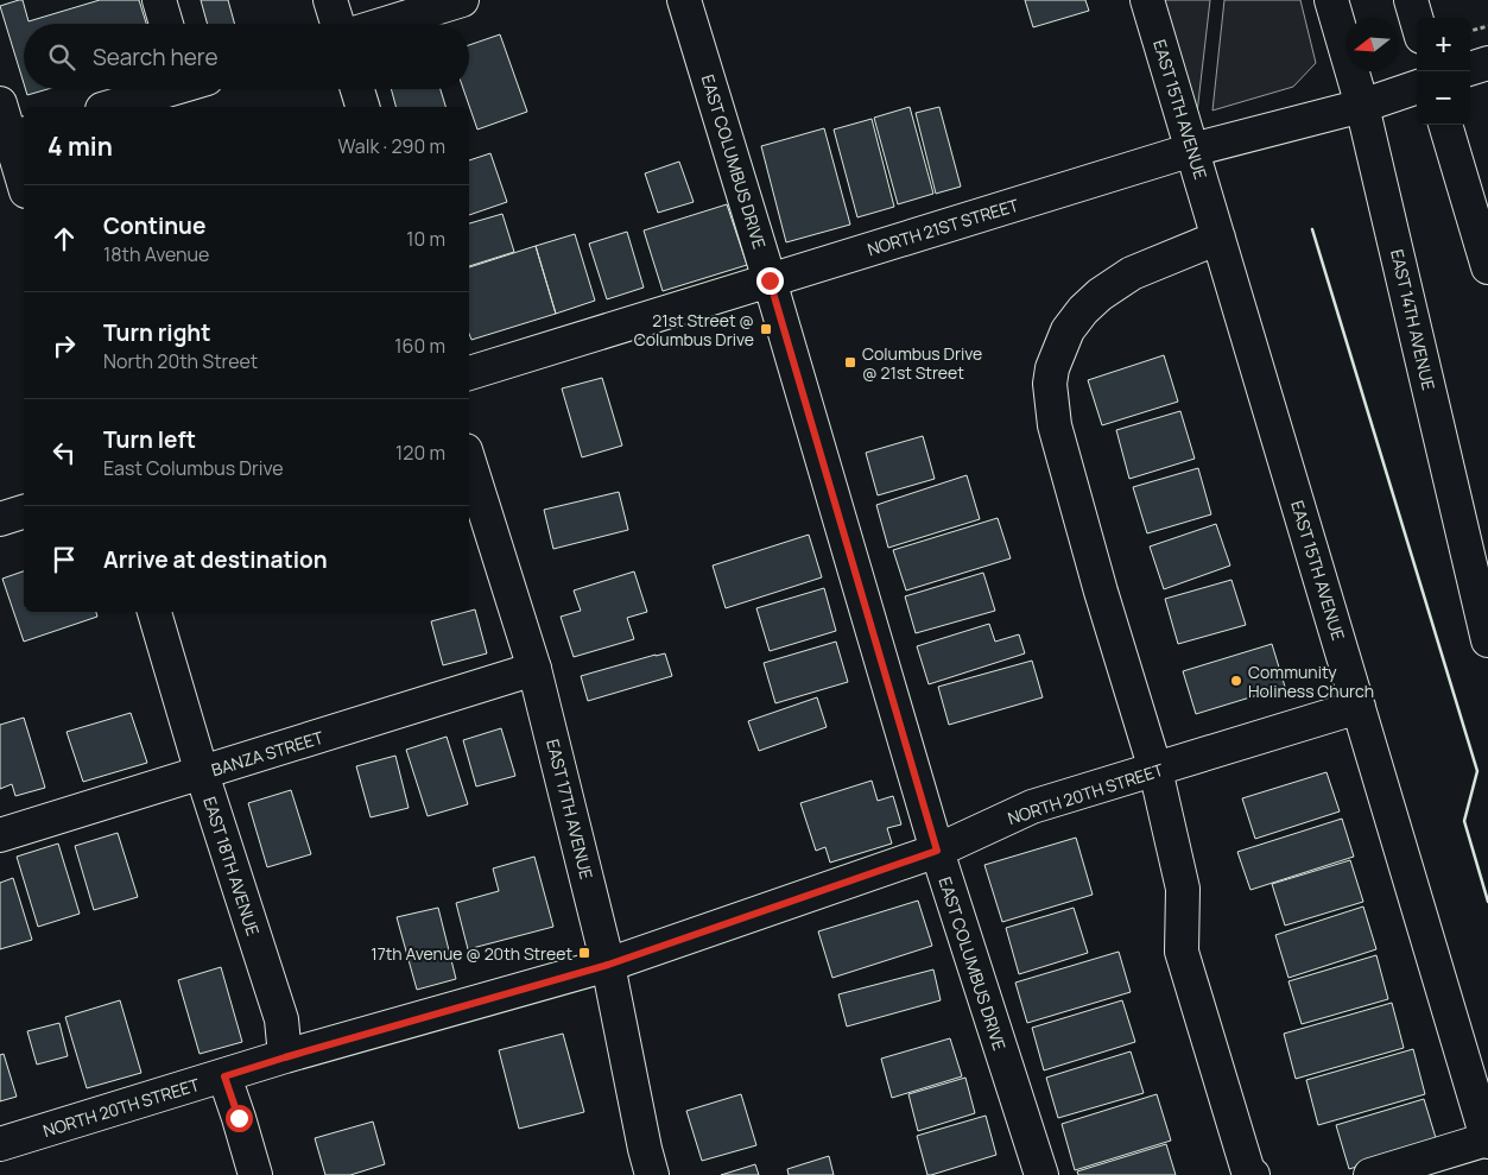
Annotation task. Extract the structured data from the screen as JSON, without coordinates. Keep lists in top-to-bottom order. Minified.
{"streets":{"main road":["EAST 15TH AVENUE","EAST COLUMBUS DRIVE","NORTH 21ST STREET","EAST 14TH AVENUE","BANZA STREET","NORTH 20TH STREET","EAST 17TH AVENUE","EAST 18TH AVENUE"]},"crossings":[["EAST 15TH AVENUE","NORTH 21ST STREET"],["EAST 15TH AVENUE","NORTH 20TH STREET"],["EAST COLUMBUS DRIVE","NORTH 21ST STREET"],["EAST COLUMBUS DRIVE","NORTH 20TH STREET"],["NORTH 21ST STREET","EAST 14TH AVENUE"],["BANZA STREET","EAST 17TH AVENUE"],["BANZA STREET","EAST 18TH AVENUE"],["NORTH 20TH STREET","EAST 17TH AVENUE"],["NORTH 20TH STREET","EAST 18TH AVENUE"]],"places":{"transit":["21st Street @ Columbus Drive","Columbus Drive @ 21st Street","17th Avenue @ 20th Street"],"other":["Community Holiness Church"]},"north":"left","page":{"map_buttons":["+","−"],"search":"Search here","heading":["4 min","Walk · 290 m"],"list":[["Continue","18th Avenue","10 m"],["Turn right","North 20th Street","160 m"],["Turn left","East Columbus Drive","120 m"],"Arrive at destination"]}}
